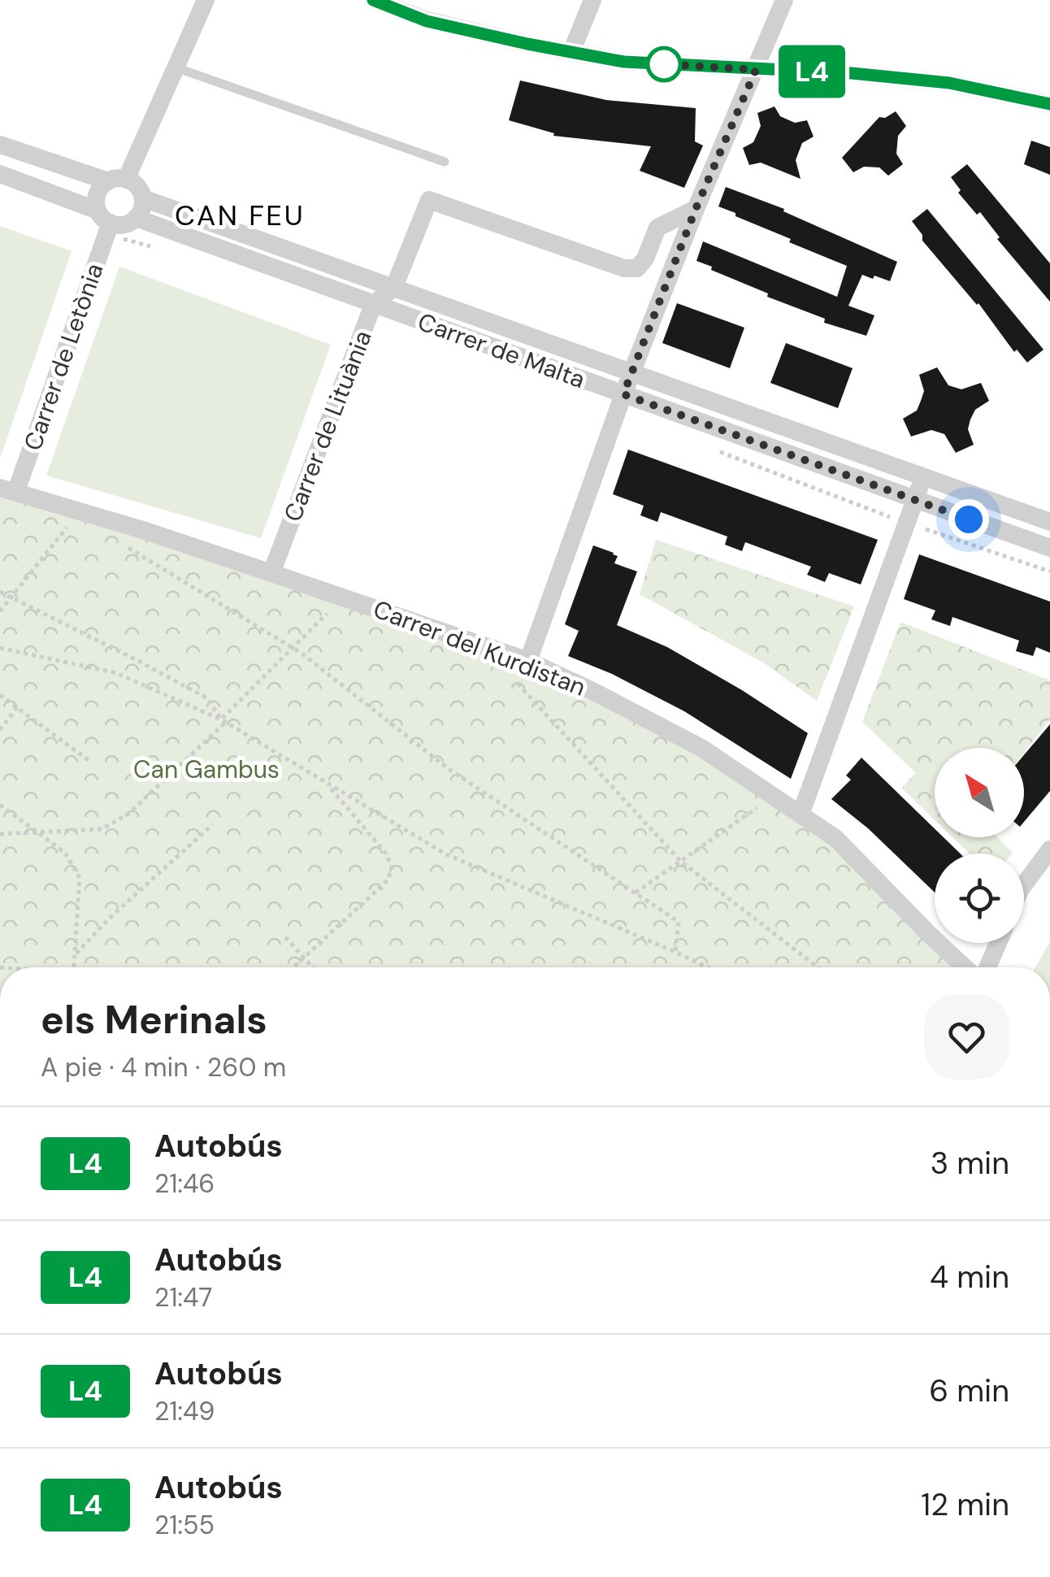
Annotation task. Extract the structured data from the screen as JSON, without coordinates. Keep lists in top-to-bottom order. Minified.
{"streets":{"street":["Carrer de Malta","Carrer de Letònia","Carrer de Lituània","Carrer del Kurdistan"]},"crossings":[["Carrer de Malta","Carrer de Letònia"],["Carrer de Malta","Carrer de Lituània"],["Carrer de Letònia","Carrer del Kurdistan"],["Carrer de Lituània","Carrer del Kurdistan"]],"districts":["CAN FEU"],"parks":["Can Gambus"],"lines":["bus line L4"],"north":"top left","page":{"on_map":"L4","heading":["els Merinals","A pie · 4 min · 260 m"],"list":[{"mark":"L4","name":"Autobús","note":"21:46","value":"3 min"},{"mark":"L4","name":"Autobús","note":"21:47","value":"4 min"},{"mark":"L4","name":"Autobús","note":"21:49","value":"6 min"},{"mark":"L4","name":"Autobús","note":"21:55","value":"12 min"}]}}
